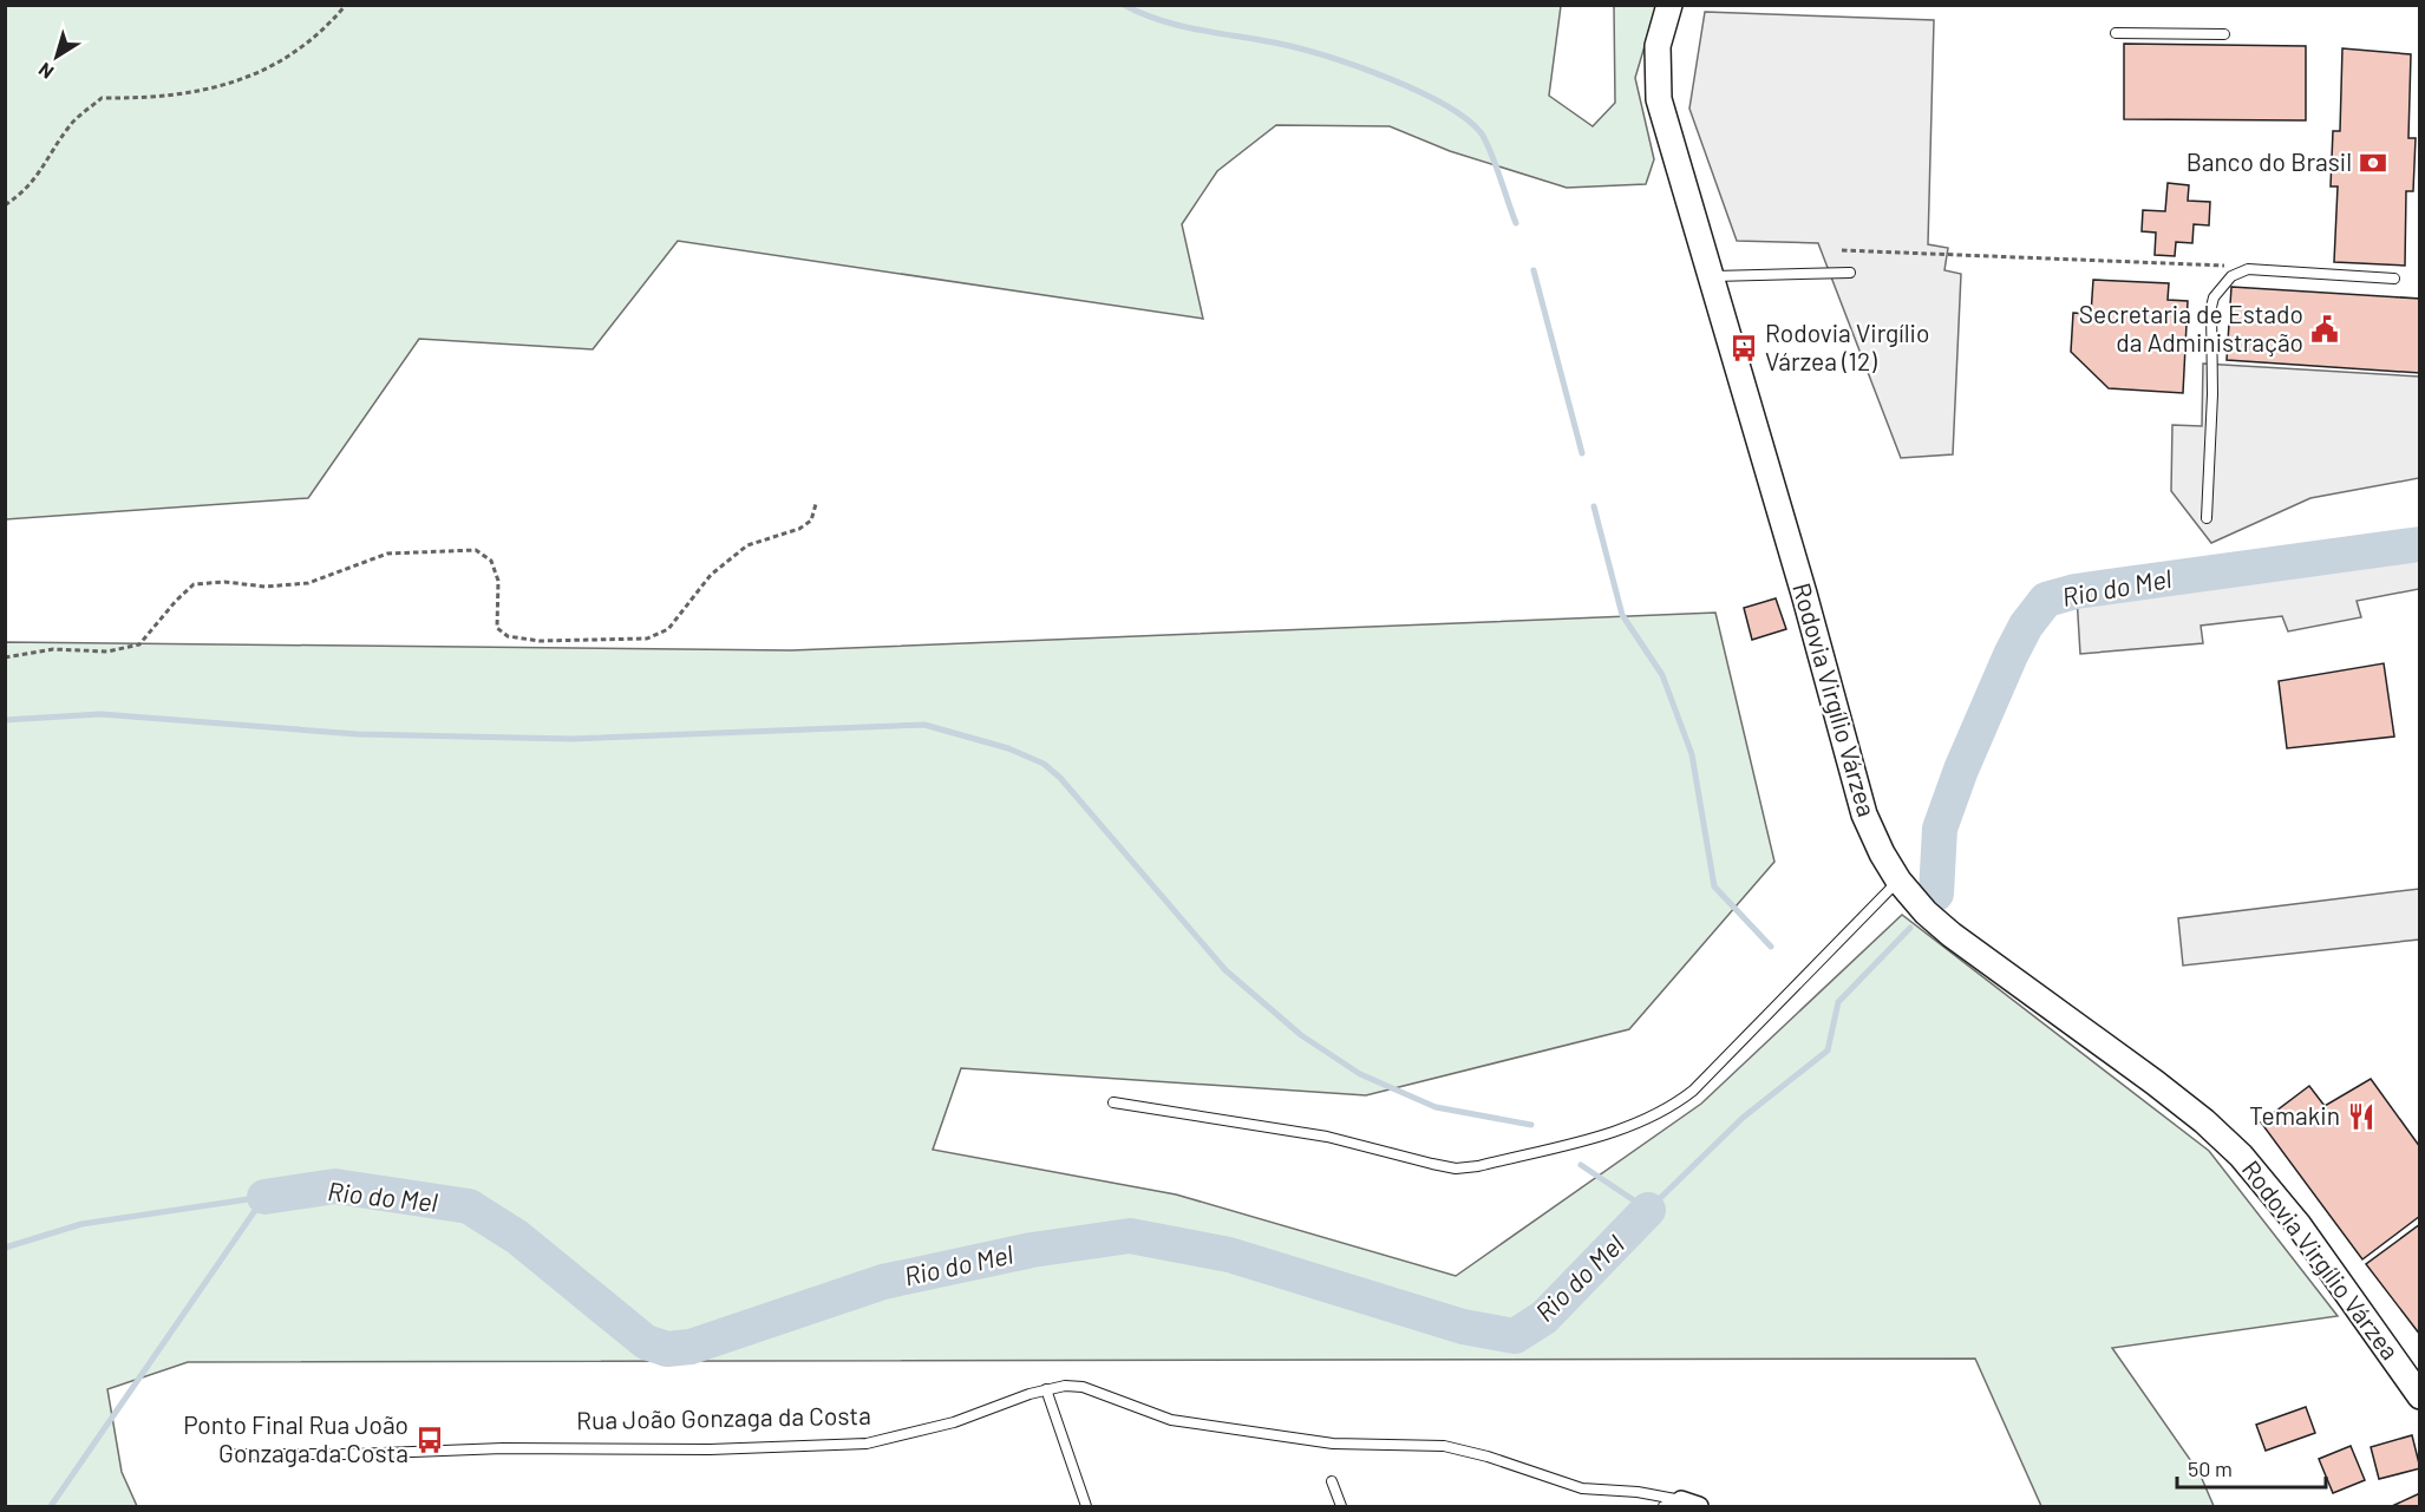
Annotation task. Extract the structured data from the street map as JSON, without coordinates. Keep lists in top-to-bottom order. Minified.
{"streets":{"main road":["Rodovia Virgílio Várzea"],"street":["Rua João Gonzaga da Costa"]},"water":["Rio do Mel"],"places":{"bank":["Banco do Brasil"],"public building":["Secretaria de Estado da Administração"],"bus stop":["Rodovia Virgílio Várzea (12)","Ponto Final Rua João Gonzaga da Costa"],"restaurant":["Temakin"]},"scale_bar":"50 m","north":"bottom left"}
